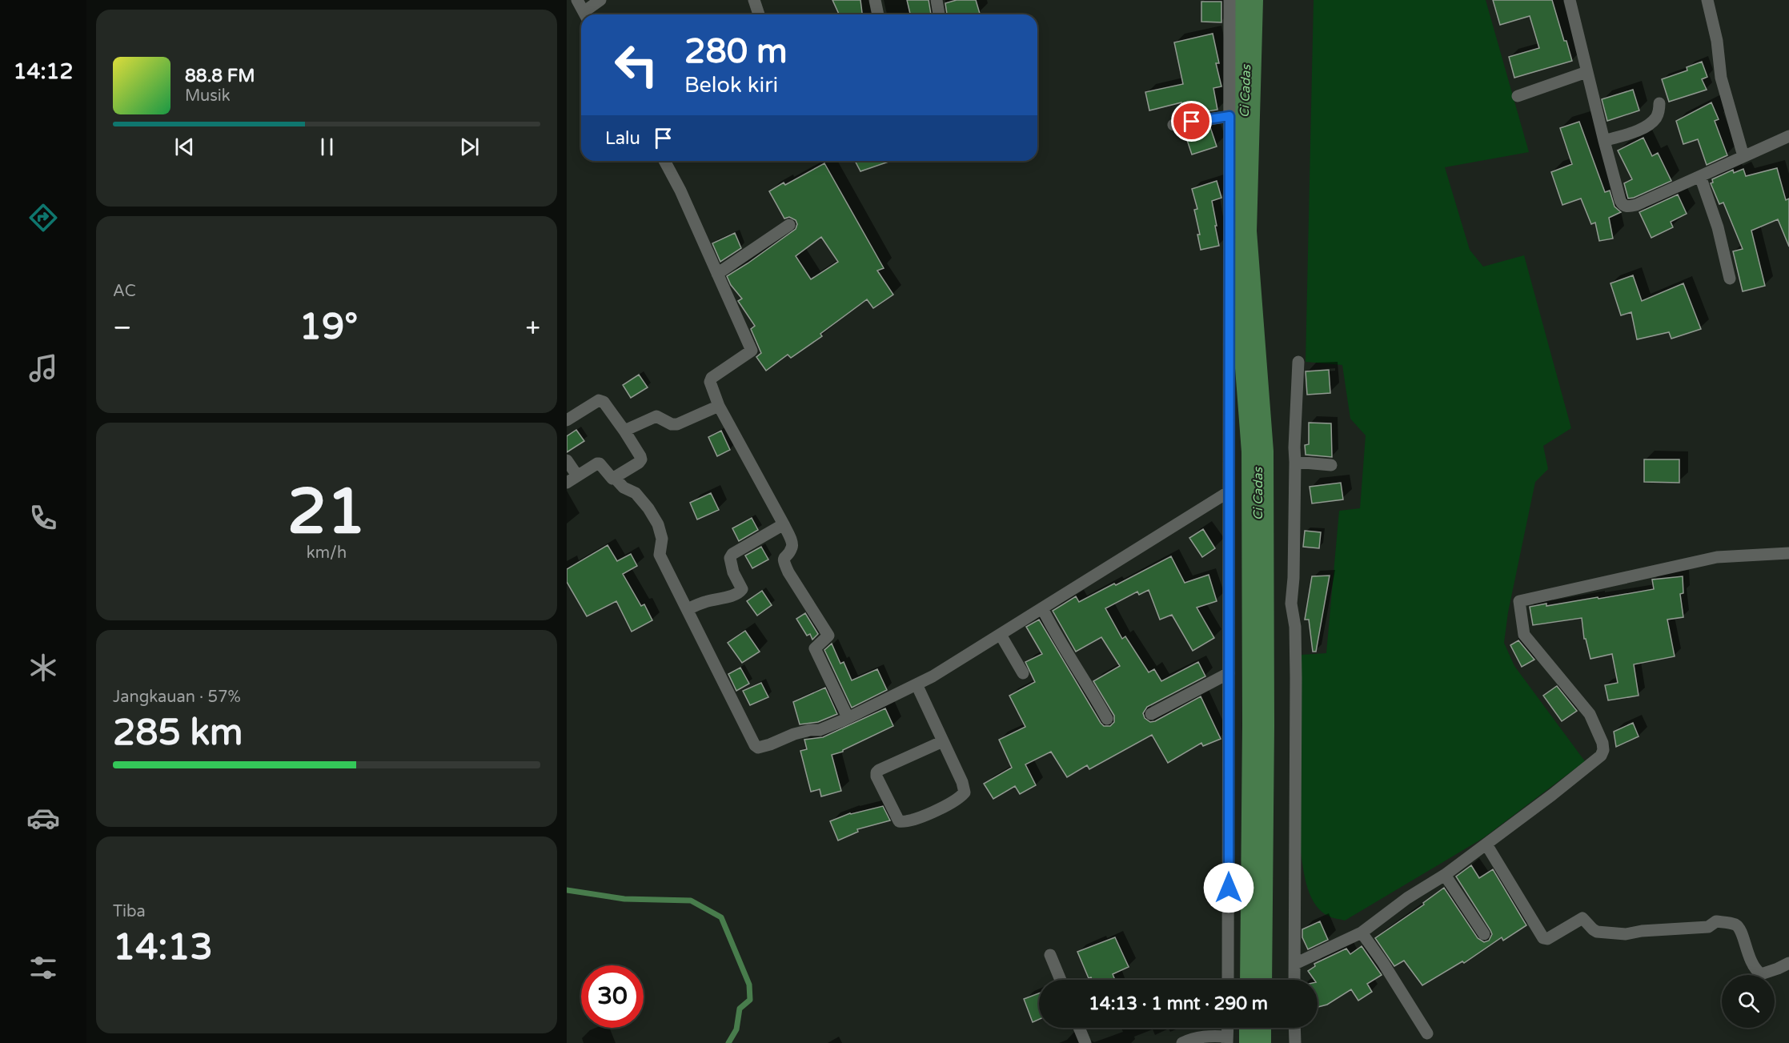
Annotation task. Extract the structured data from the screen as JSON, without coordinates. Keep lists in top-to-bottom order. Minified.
{"water":["Ci Cadas"],"page":{"tabs":"14:12","turn":["280 m","Belok kiri"],"song":["88.8 FM","Musik"],"then":"Lalu","tile":["AC",["21","km/h"],["Jangkauan · 57%","285 km"],["Tiba","14:13"]],"heat":["−","19°","+"],"limit":"30","trip":"14:13 · 1 mnt · 290 m"}}
